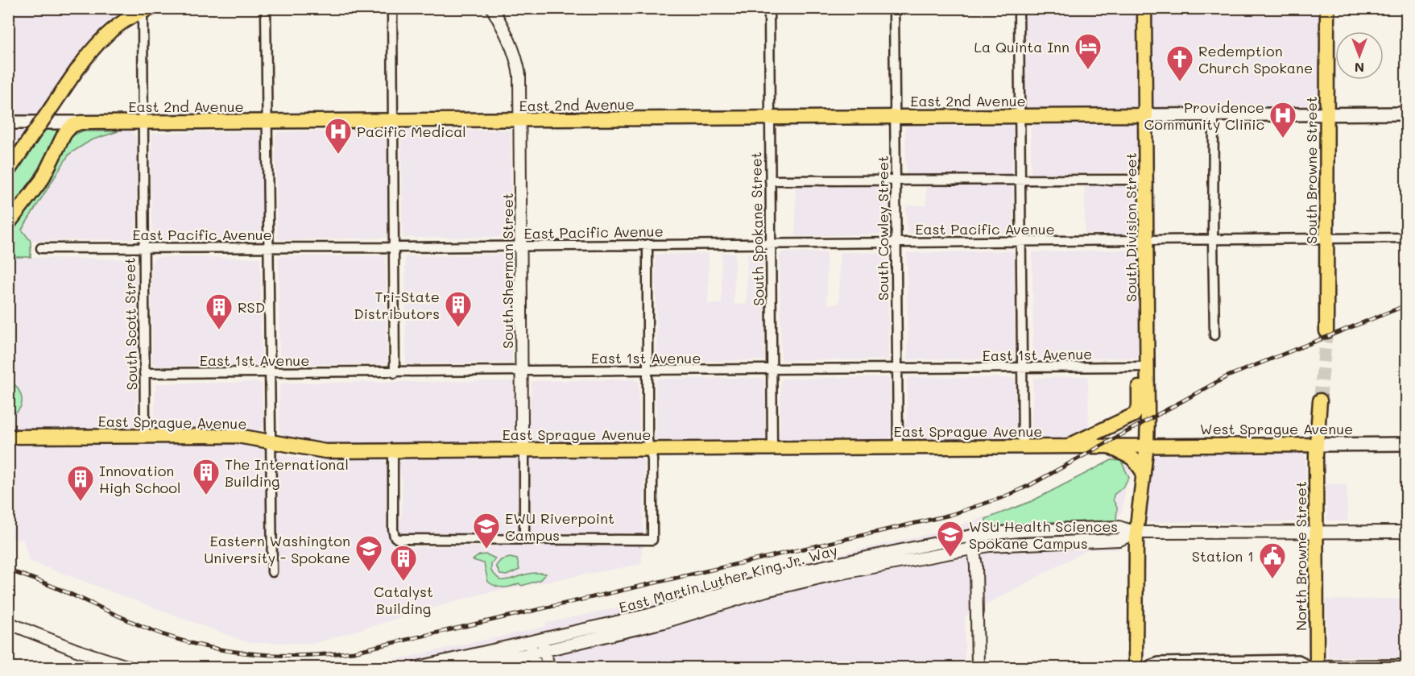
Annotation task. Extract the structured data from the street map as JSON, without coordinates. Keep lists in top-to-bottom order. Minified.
{"streets":{"main road":["East 2nd Avenue","South Browne Street","South Division Street","East Sprague Avenue","West Sprague Avenue","North Browne Street"],"street":["South Cowley Street","South Spokane Street","East Pacific Avenue","South Sherman Street","South Scott Street","East 1st Avenue","East Martin Luther King Jr. Way"]},"crossings":[["East 2nd Avenue","South Division Street"],["East 2nd Avenue","South Cowley Street"],["East 2nd Avenue","South Spokane Street"],["East 2nd Avenue","South Sherman Street"],["East 2nd Avenue","South Scott Street"],["South Browne Street","East Pacific Avenue"],["South Division Street","East Pacific Avenue"],["South Division Street","East 1st Avenue"],["South Division Street","East Sprague Avenue"],["South Division Street","West Sprague Avenue"],["South Division Street","East Martin Luther King Jr. Way"],["South Cowley Street","East Pacific Avenue"],["South Cowley Street","East 1st Avenue"],["South Cowley Street","East Sprague Avenue"],["South Spokane Street","East Pacific Avenue"],["South Spokane Street","East 1st Avenue"],["South Spokane Street","East Sprague Avenue"],["East Pacific Avenue","South Sherman Street"],["East Pacific Avenue","South Scott Street"],["South Sherman Street","East 1st Avenue"],["South Sherman Street","East Sprague Avenue"],["South Scott Street","East 1st Avenue"],["South Scott Street","East Sprague Avenue"],["East Sprague Avenue","West Sprague Avenue"],["West Sprague Avenue","North Browne Street"]],"places":{"hotel":["La Quinta Inn"],"church":["Redemption Church Spokane"],"hospital":["Providence Community Clinic","Pacific Medical"],"building":["Tri-State Distributors","RSD","The International Building","Innovation High School","Catalyst Building"],"school or university":["EWU Riverpoint Campus","WSU Health Sciences Spokane Campus","Eastern Washington University - Spokane"],"public building":["Station 1"]},"north":"bottom"}
